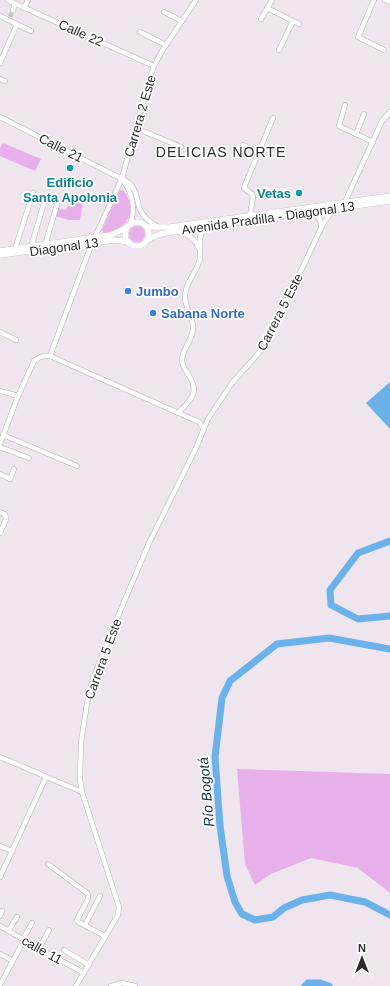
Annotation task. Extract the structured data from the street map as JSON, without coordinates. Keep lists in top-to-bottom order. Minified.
{"streets":{"main road":["Avenida Pradilla - Diagonal 13","Diagonal 13"],"street":["Calle 22","Carrera 2 Este","Calle 21","Carrera 5 Este","calle 11"]},"crossings":[["Calle 22","Carrera 2 Este"],["Carrera 2 Este","Calle 21"],["Carrera 2 Este","Diagonal 13"],["Calle 21","Avenida Pradilla - Diagonal 13"],["Avenida Pradilla - Diagonal 13","Diagonal 13"],["Avenida Pradilla - Diagonal 13","Carrera 5 Este"],["Carrera 5 Este","calle 11"]],"districts":["DELICIAS NORTE"],"water":["Río Bogotá"],"places":["Edificio Santa Apolonia","Vetas","Jumbo","Sabana Norte"],"north":"top"}
